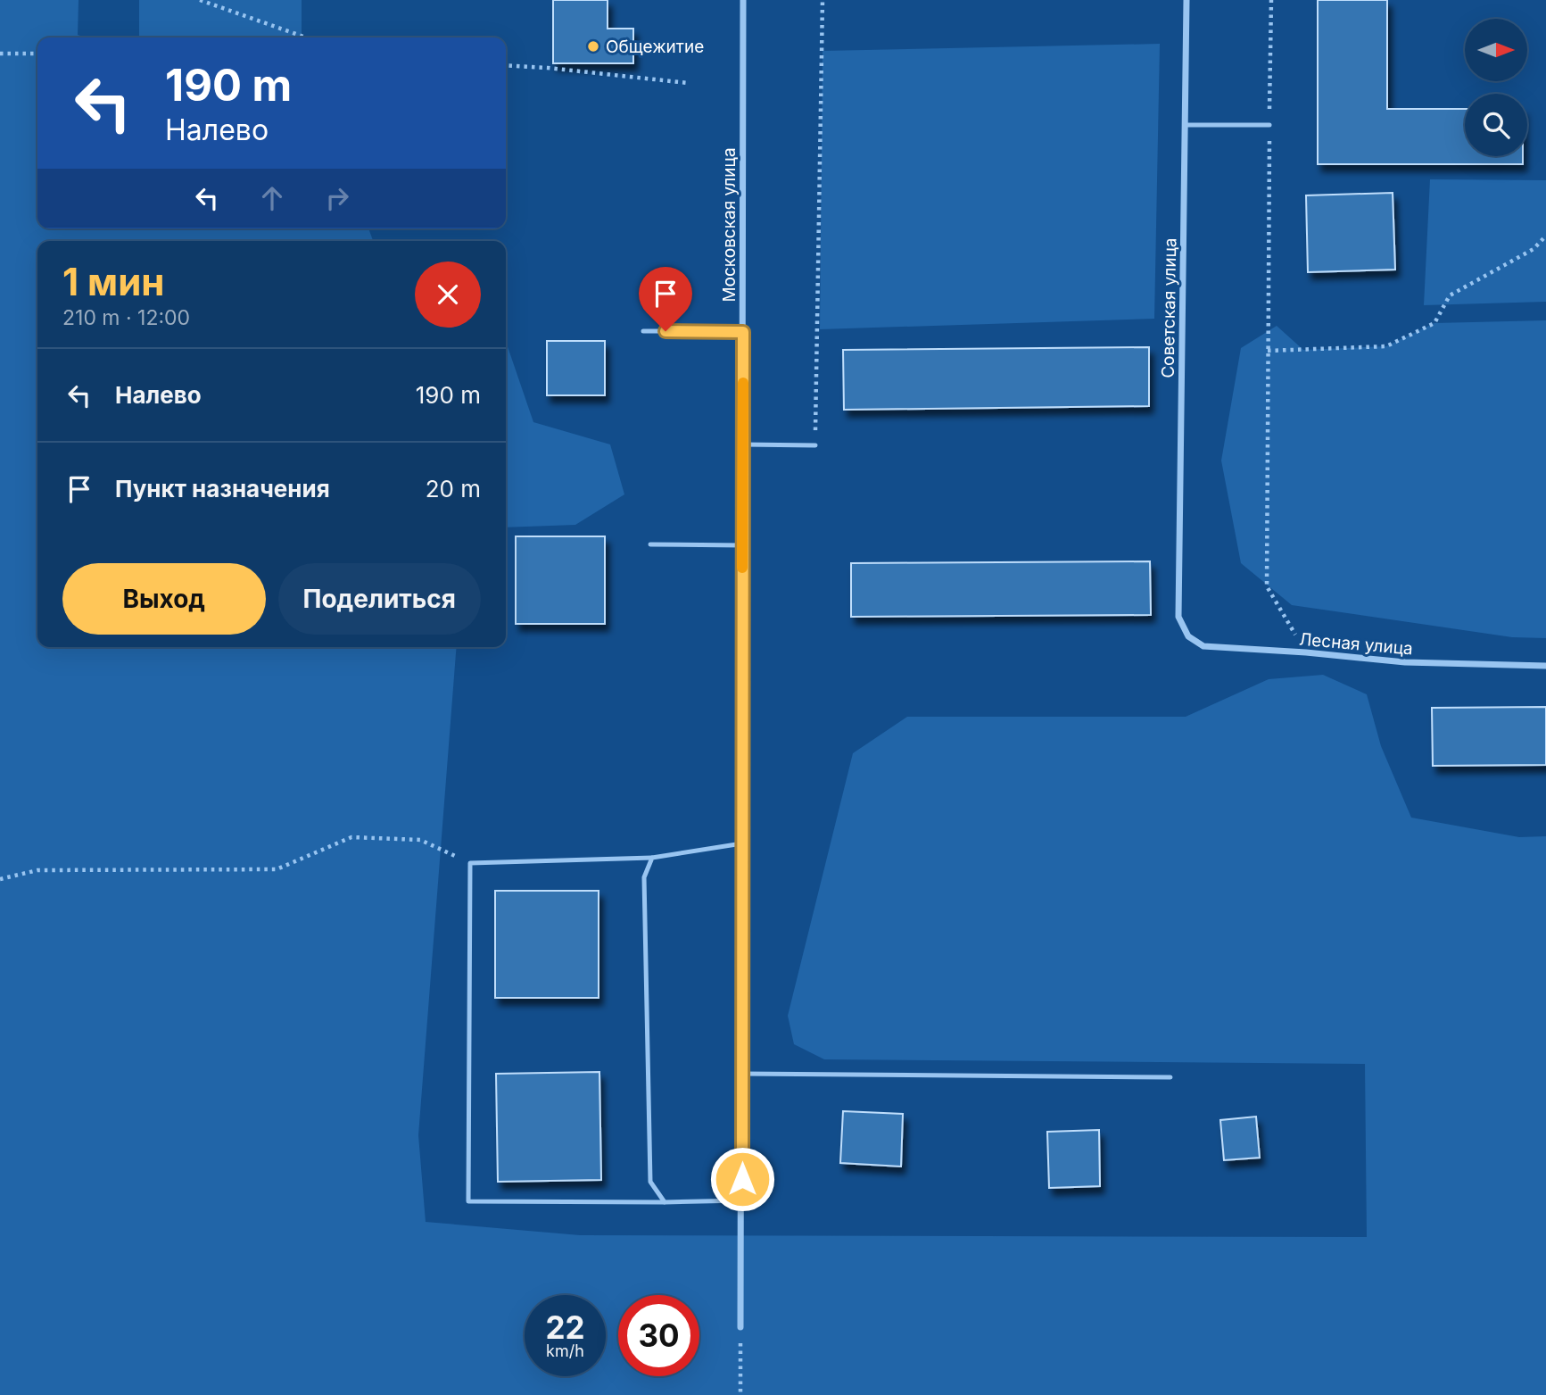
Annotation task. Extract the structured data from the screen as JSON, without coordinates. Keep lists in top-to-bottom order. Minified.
{"streets":{"street":["Московская улица","Советская улица","Лесная улица"]},"crossings":[["Советская улица","Лесная улица"]],"places":["Общежитие"],"north":"right","page":{"turn":["190 m","Налево"],"heading":["1 мин","210 m · 12:00"],"list":[{"name":"Налево","value":"190 m"},{"name":"Пункт назначения","value":"20 m"}],"buttons":["Выход","Поделиться"],"speed":"22 km/h","limit":"30"}}
